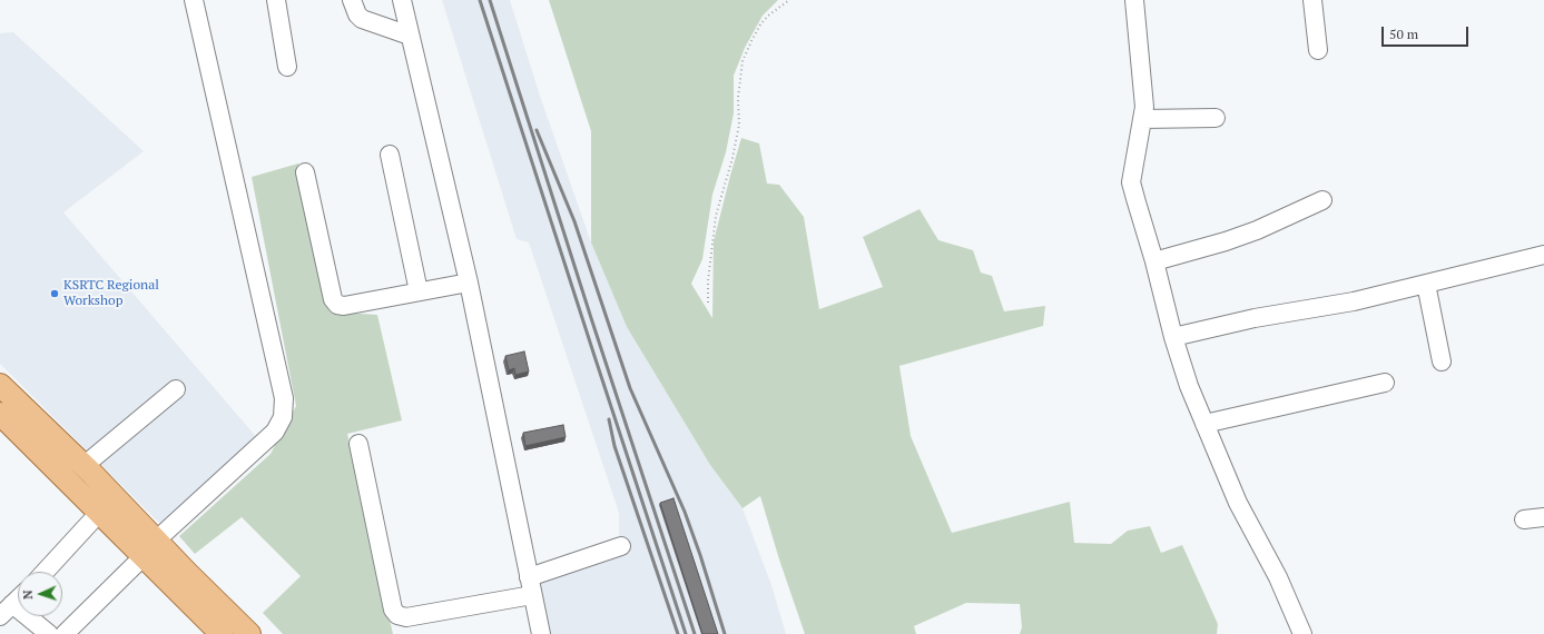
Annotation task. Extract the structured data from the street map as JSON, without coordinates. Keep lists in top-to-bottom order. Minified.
{"places":["KSRTC Regional Workshop"],"scale_bar":"50 m","north":"left"}
